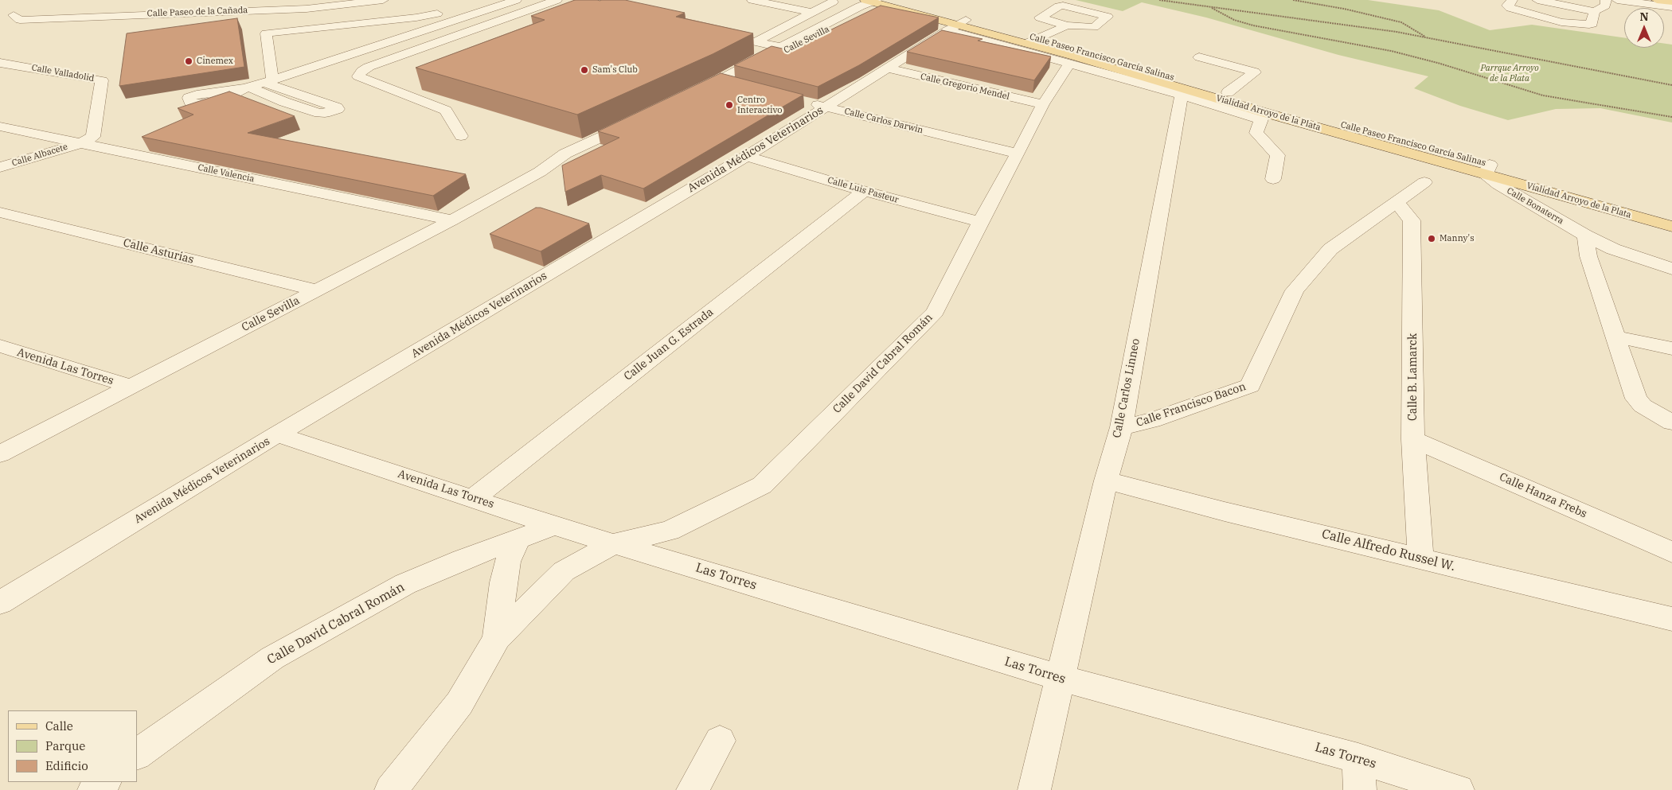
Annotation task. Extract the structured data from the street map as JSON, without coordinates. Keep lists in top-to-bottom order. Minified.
{"streets":{"main road":["Calle Paseo Francisco García Salinas","Vialidad Arroyo de la Plata"],"street":["Calle Paseo de la Cañada","Calle Sevilla","Calle Valladolid","Calle Gregorio Mendel","Calle Carlos Darwin","Avenida Médicos Veterinarios","Calle Albacete","Calle Valencia","Calle Luis Pasteur","Calle Bonaterra","Calle Asturias","Calle Juan G. Estrada","Calle David Cabral Román","Avenida Las Torres","Calle B. Lamarck","Calle Carlos Linneo","Calle Francisco Bacon","Calle Hanza Frebs","Calle Alfredo Russel W.","Las Torres"]},"crossings":[["Calle Sevilla","Vialidad Arroyo de la Plata"],["Calle Sevilla","Calle Valencia"],["Calle Sevilla","Calle Asturias"],["Calle Sevilla","Avenida Las Torres"],["Calle Paseo Francisco García Salinas","Vialidad Arroyo de la Plata"],["Calle Paseo Francisco García Salinas","Calle Bonaterra"],["Calle Valladolid","Calle Albacete"],["Calle Valladolid","Calle Valencia"],["Calle Gregorio Mendel","Avenida Médicos Veterinarios"],["Calle Gregorio Mendel","Calle David Cabral Román"],["Vialidad Arroyo de la Plata","Avenida Médicos Veterinarios"],["Vialidad Arroyo de la Plata","Calle Bonaterra"],["Calle Carlos Darwin","Avenida Médicos Veterinarios"],["Calle Carlos Darwin","Calle David Cabral Román"],["Avenida Médicos Veterinarios","Calle Luis Pasteur"],["Avenida Médicos Veterinarios","Avenida Las Torres"],["Calle Albacete","Calle Valencia"],["Calle Luis Pasteur","Calle Juan G. Estrada"],["Calle Luis Pasteur","Calle David Cabral Román"],["Calle Juan G. Estrada","Avenida Las Torres"],["Calle David Cabral Román","Avenida Las Torres"],["Calle David Cabral Román","Las Torres"],["Avenida Las Torres","Las Torres"],["Calle B. Lamarck","Calle Francisco Bacon"],["Calle B. Lamarck","Calle Hanza Frebs"],["Calle B. Lamarck","Calle Alfredo Russel W."],["Calle Carlos Linneo","Calle Francisco Bacon"],["Calle Carlos Linneo","Calle Alfredo Russel W."],["Calle Carlos Linneo","Las Torres"]],"parks":["Parrque Arroyo de la Plata"],"places":["Cinemex","Sam's Club","Centro Interactivo","Manny's"],"legend":["Calle","Parque","Edificio"],"north":"top"}
